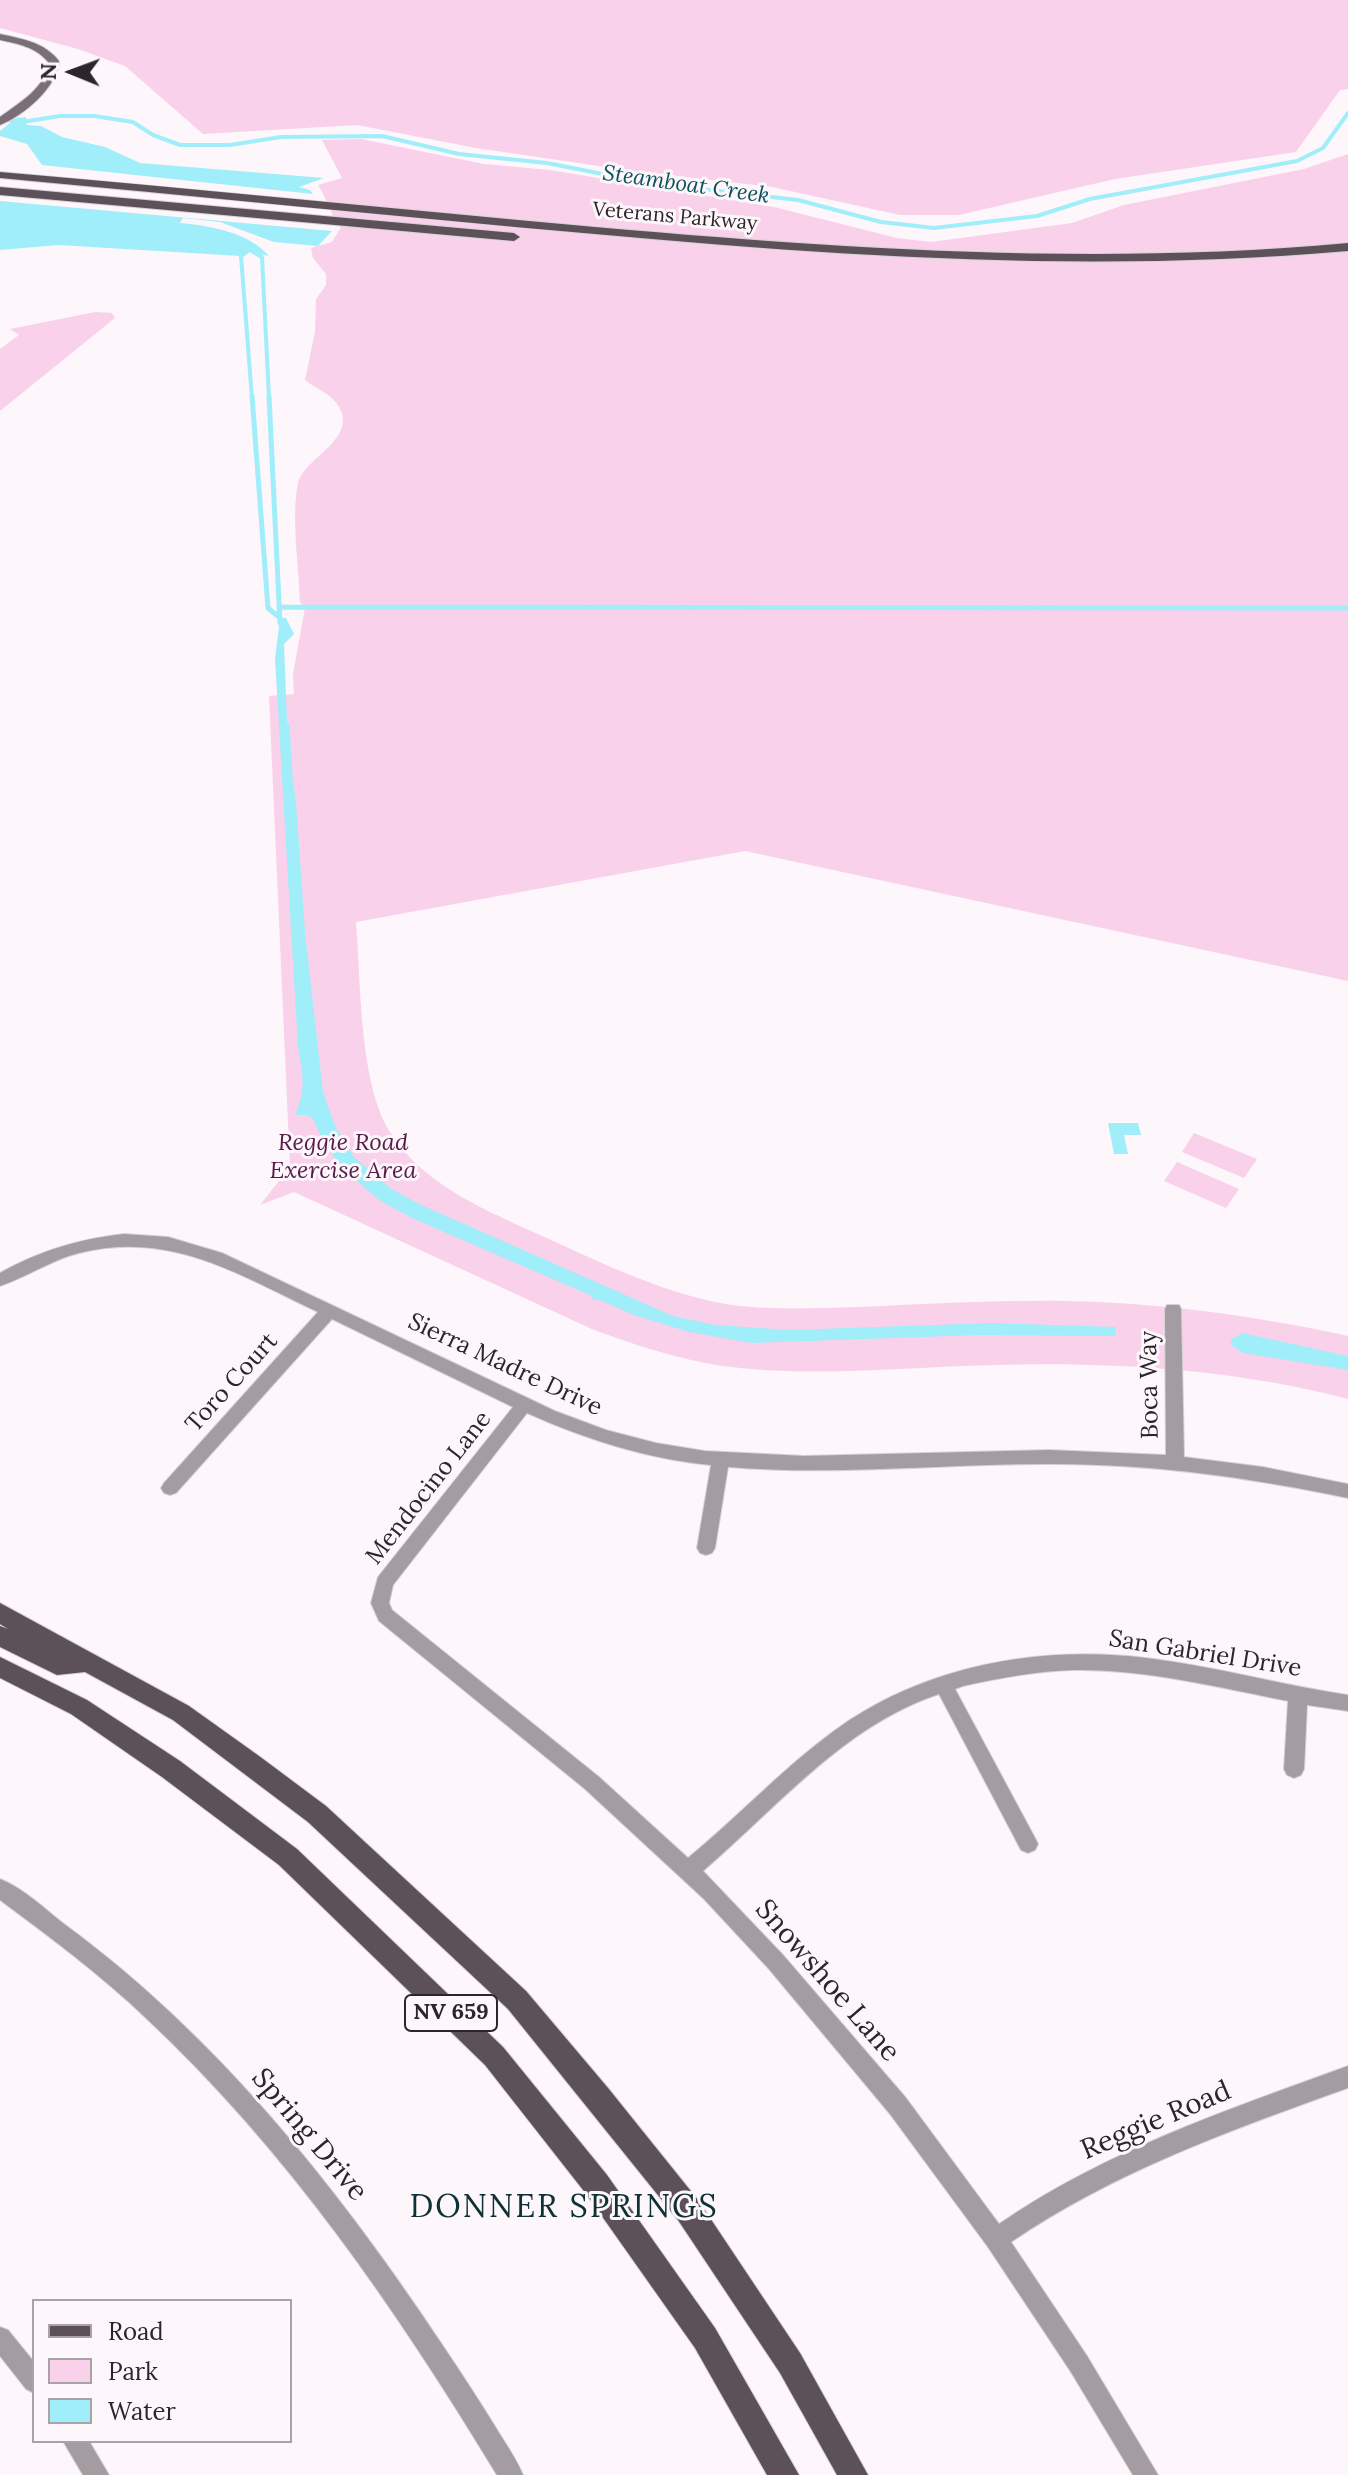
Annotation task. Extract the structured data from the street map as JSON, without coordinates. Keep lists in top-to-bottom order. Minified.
{"streets":{"main road":["Veterans Parkway","NV 659"],"street":["Sierra Madre Drive","Toro Court","Boca Way","Mendocino Lane","San Gabriel Drive","Snowshoe Lane","Reggie Road","Spring Drive"]},"crossings":[["Sierra Madre Drive","Toro Court"],["Sierra Madre Drive","Boca Way"],["Sierra Madre Drive","Mendocino Lane"],["Mendocino Lane","Snowshoe Lane"],["San Gabriel Drive","Snowshoe Lane"],["Snowshoe Lane","Reggie Road"]],"districts":["DONNER SPRINGS"],"water":["Steamboat Creek"],"parks":["Reggie Road Exercise Area"],"legend":["Road","Park","Water"],"north":"left"}
